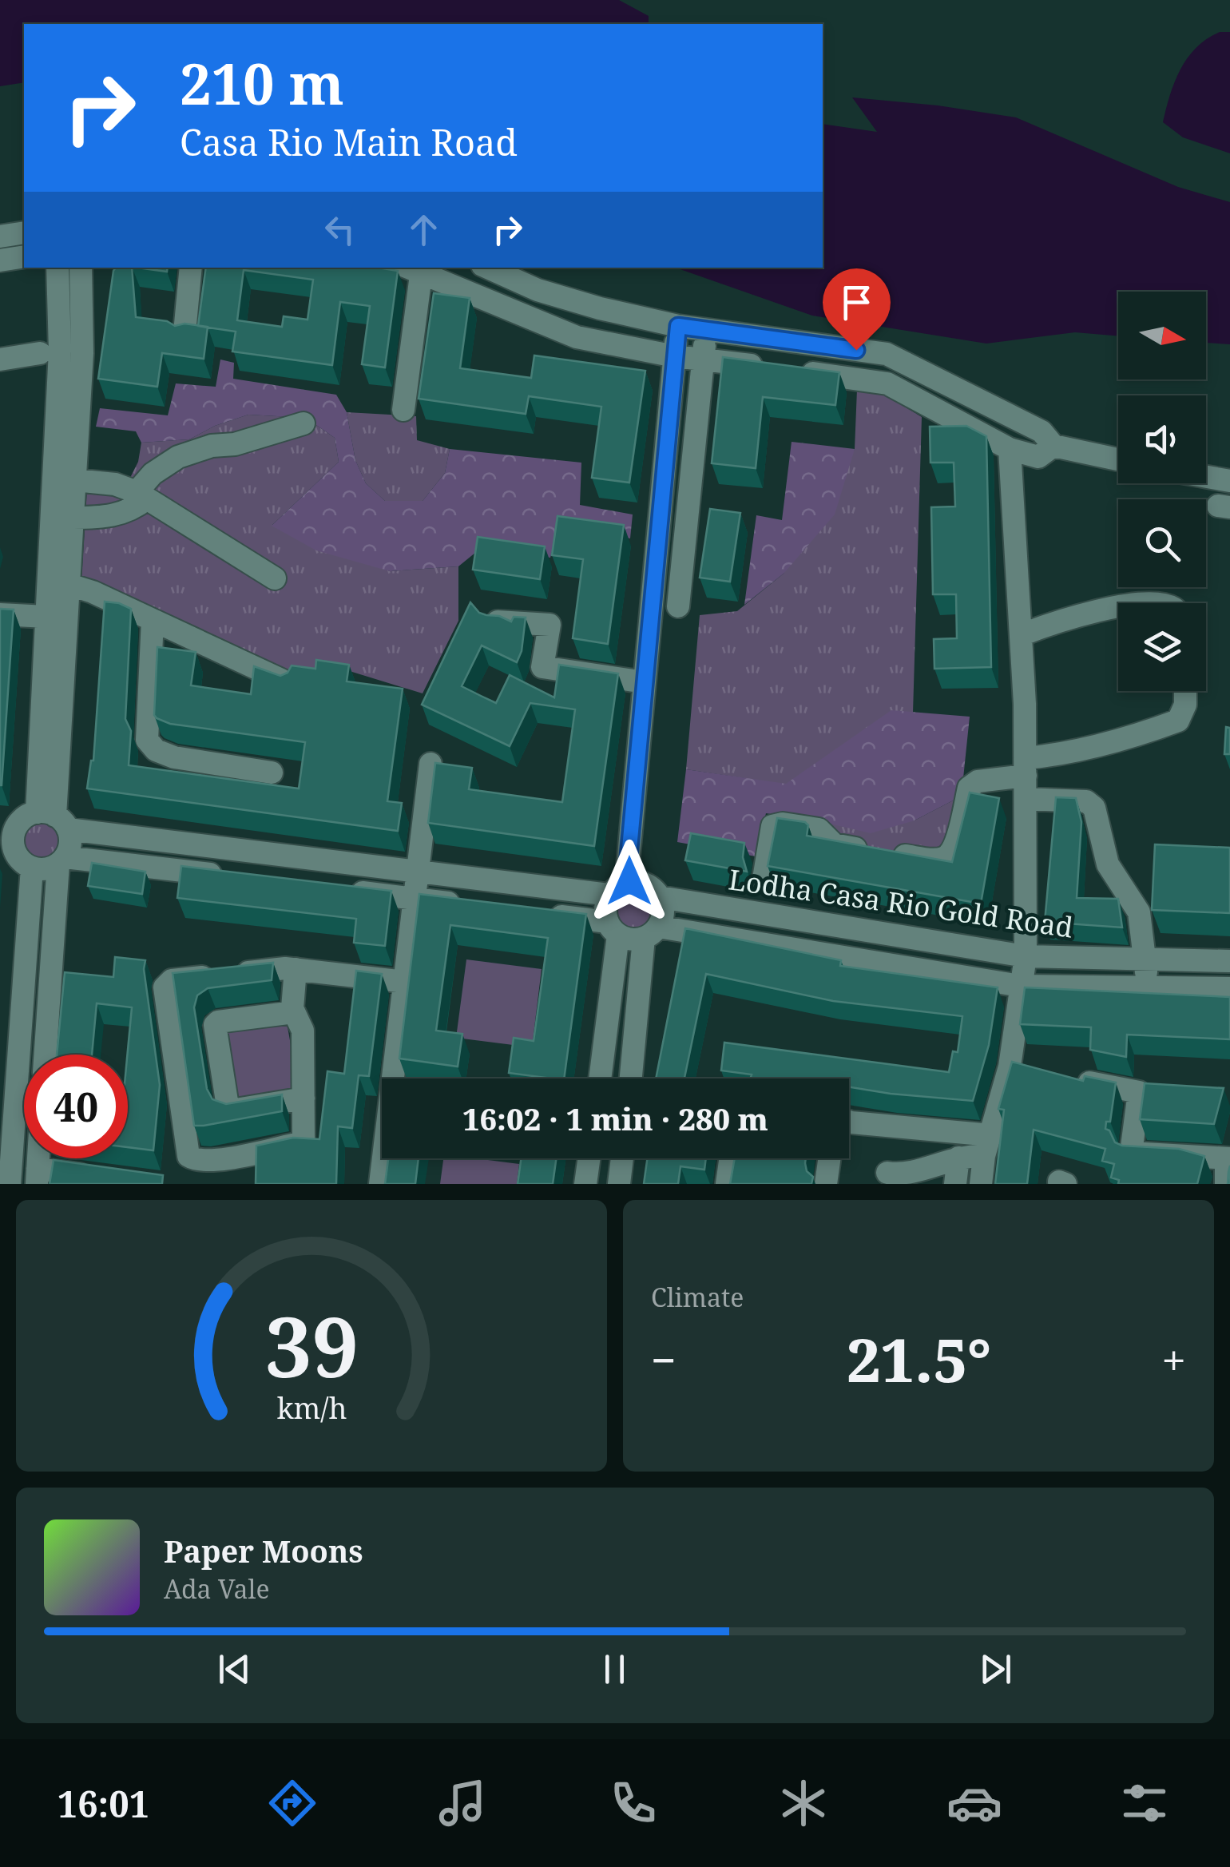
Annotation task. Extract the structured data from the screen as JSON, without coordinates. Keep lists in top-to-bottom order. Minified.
{"streets":{"street":["Lodha Casa Rio Gold Road"]},"north":"right","page":{"turn":["210 m","Casa Rio Main Road"],"limit":"40","trip":"16:02 · 1 min · 280 m","tile":"Climate","heat":["−","21.5°","+"],"song":["Paper Moons","Ada Vale"],"tabs":"16:01","gauge":["39","km/h"]}}
